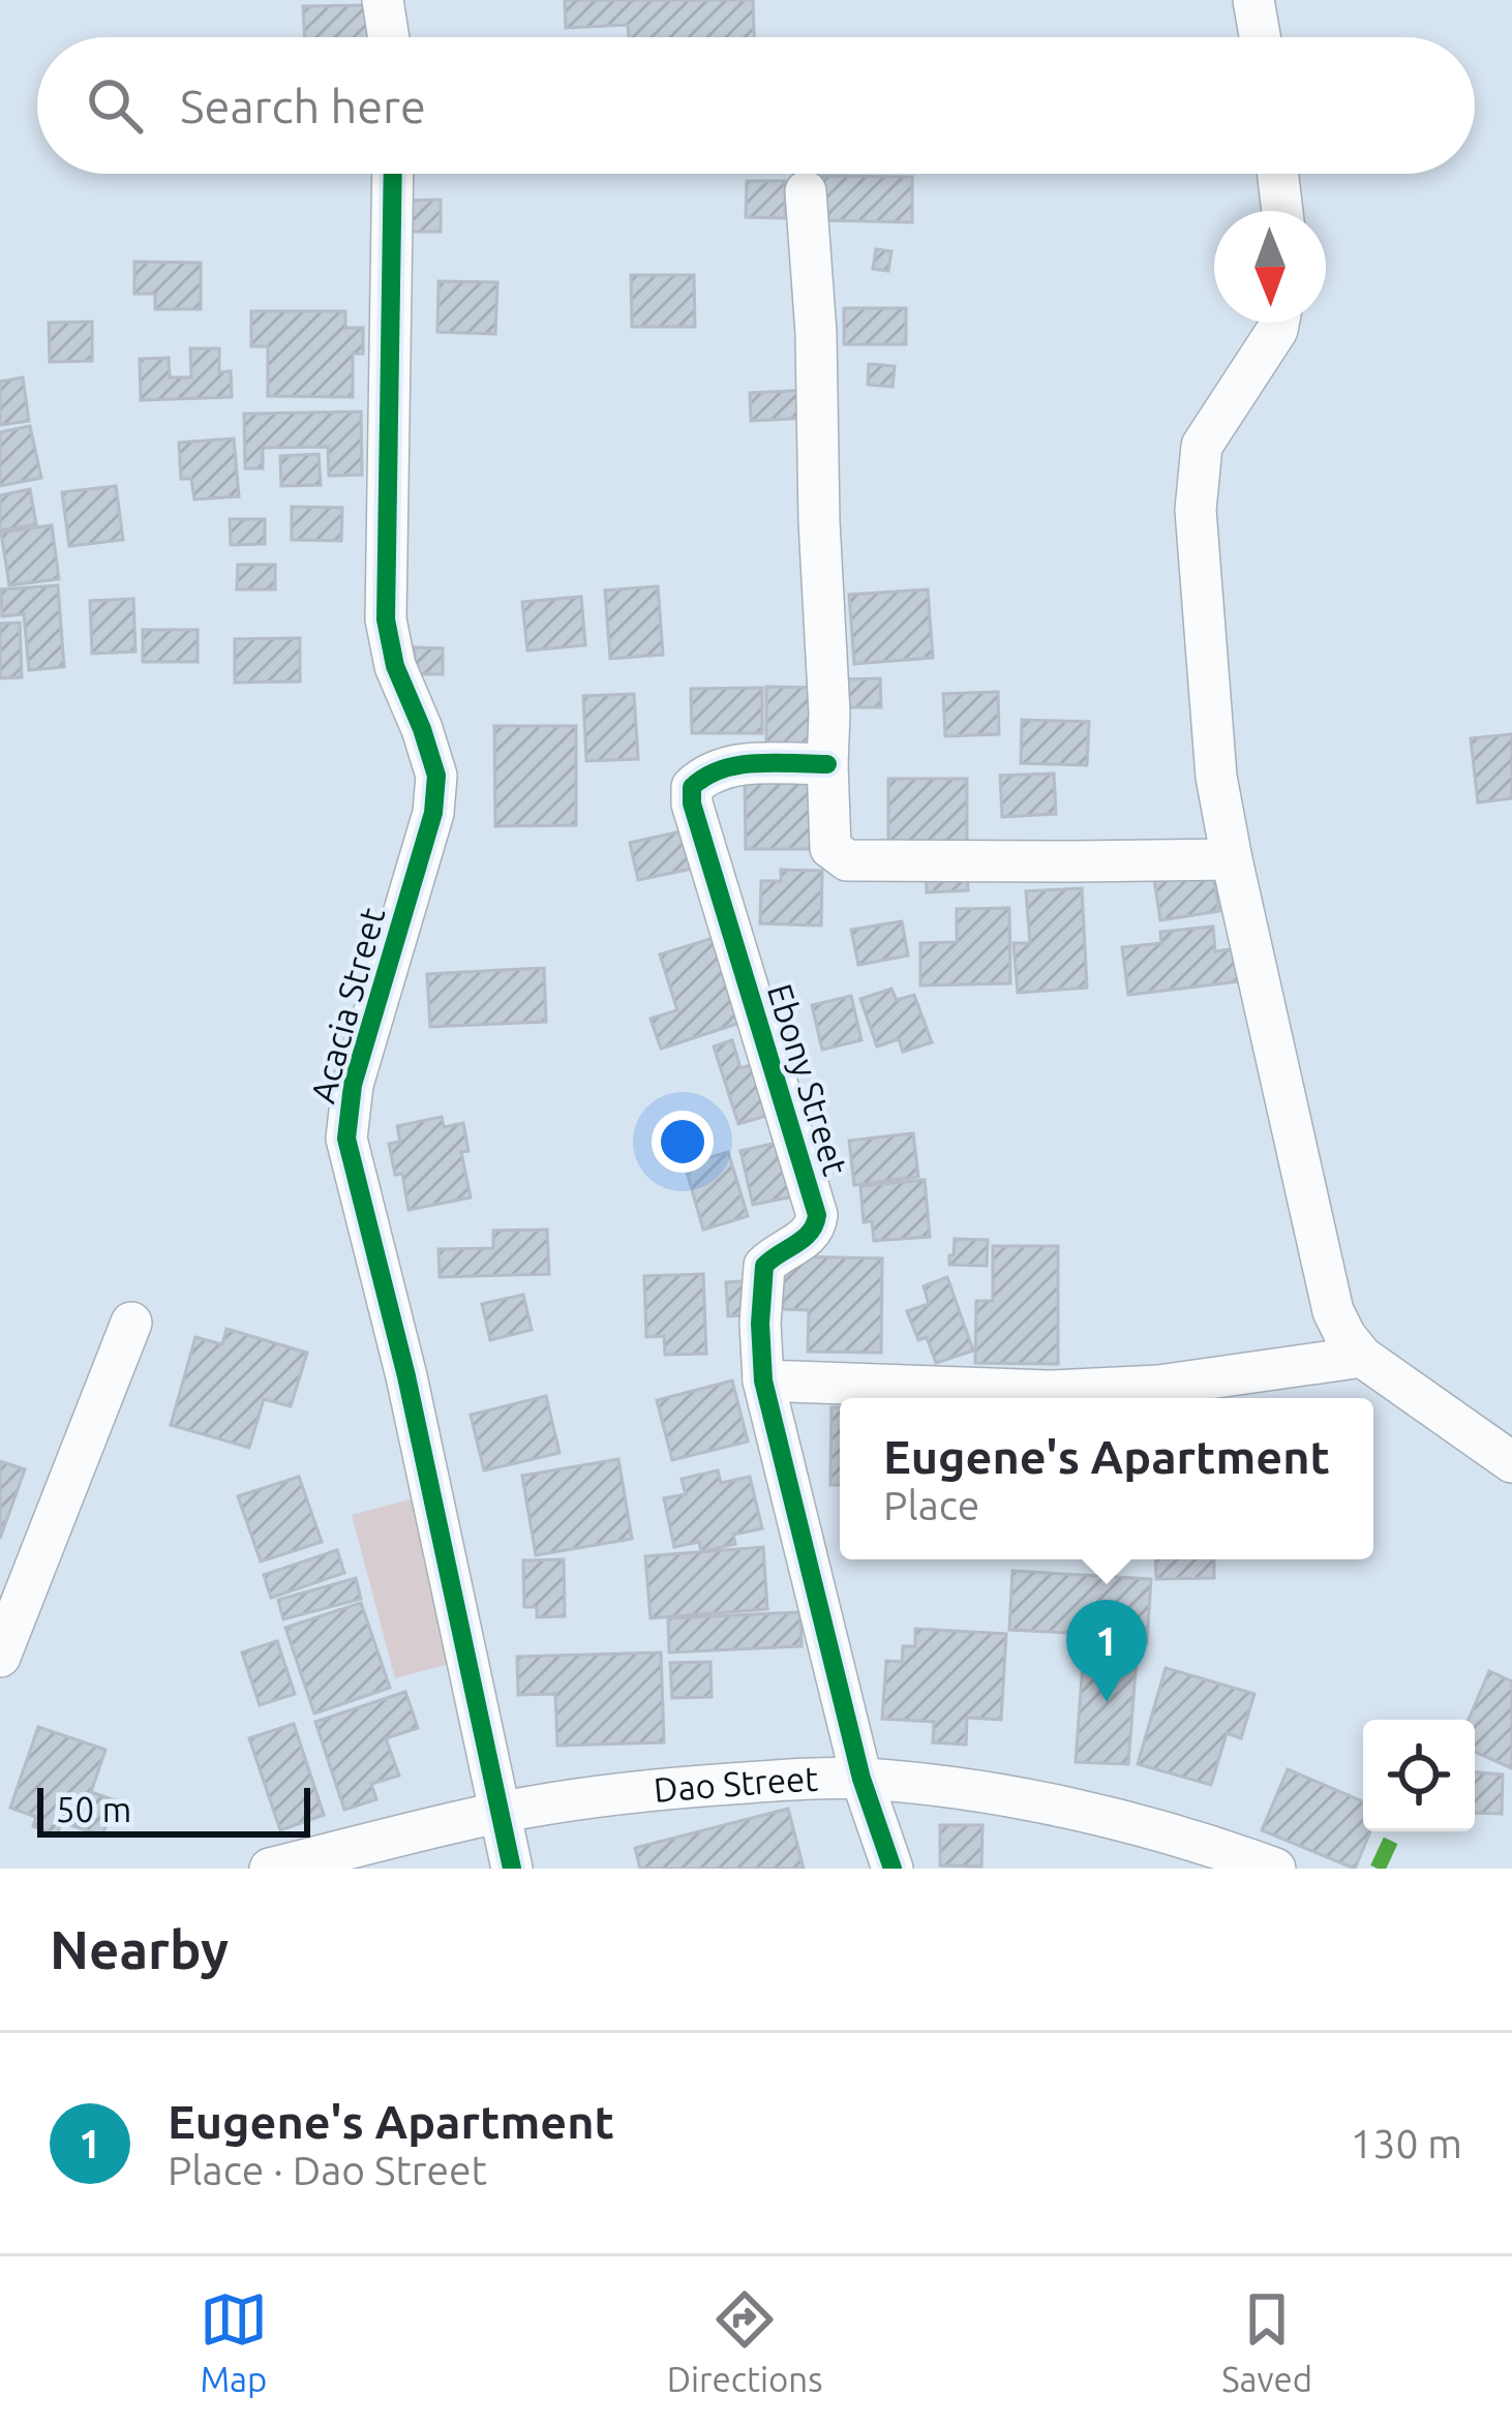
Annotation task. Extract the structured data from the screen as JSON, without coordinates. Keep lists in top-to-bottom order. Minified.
{"streets":{"street":["Acacia Street","Ebony Street","Dao Street"]},"crossings":[["Acacia Street","Dao Street"],["Ebony Street","Dao Street"]],"scale_bar":"50 m","north":"bottom","page":{"search":"Search here","popup":["Eugene's Apartment","Place"],"pins":"1","scale":"50 m","heading":"Nearby","list":[{"mark":"1","name":"Eugene's Apartment","note":"Place · Dao Street","value":"130 m"}],"nav":["Map","Directions","Saved"]}}
